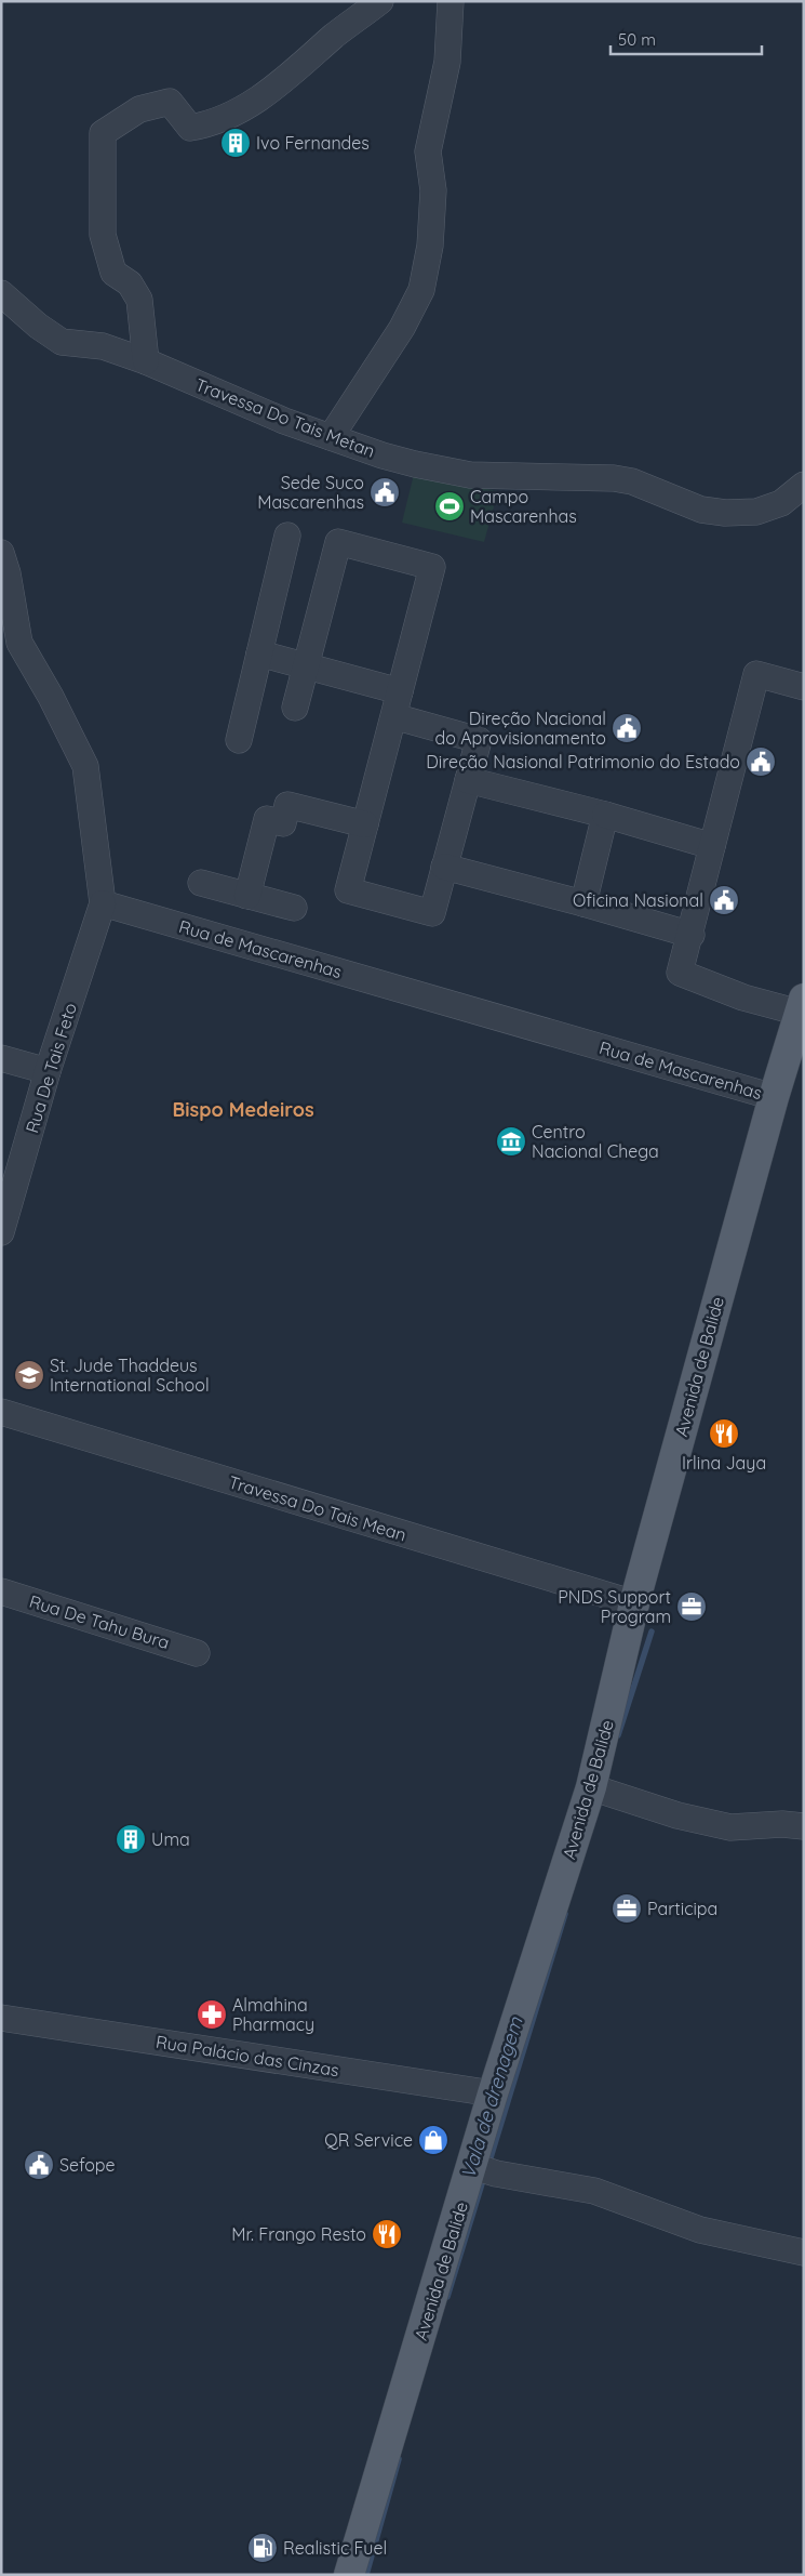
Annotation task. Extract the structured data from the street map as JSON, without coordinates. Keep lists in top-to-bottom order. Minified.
{"streets":{"main road":["Avenida de Balide"],"street":["Travessa Do Tais Metan","Rua de Mascarenhas","Rua De Tais Feto","Travessa Do Tais Mean","Rua De Tahu Bura","Rua Palácio das Cinzas"]},"crossings":[["Rua de Mascarenhas","Rua De Tais Feto"],["Rua de Mascarenhas","Avenida de Balide"],["Avenida de Balide","Travessa Do Tais Mean"],["Avenida de Balide","Rua Palácio das Cinzas"]],"districts":["Bispo Medeiros"],"water":["Vala de drenagem"],"places":{"building":["Ivo Fernandes","Uma"],"public building":["Sede Suco Mascarenhas","Direção Nacional do Aprovisionamento","Direção Nasional Patrimonio do Estado","Oficina Nasional","Sefope"],"sports":["Campo Mascarenhas"],"museum":["Centro Nacional Chega"],"school or university":["St. Jude Thaddeus International School"],"restaurant":["Irlina Jaya","Mr. Frango Resto"],"office":["PNDS Support Program","Participa"],"pharmacy":["Almahina Pharmacy"],"shop":["QR Service"],"fuel station":["Realistic Fuel"]},"scale_bar":"50 m"}
